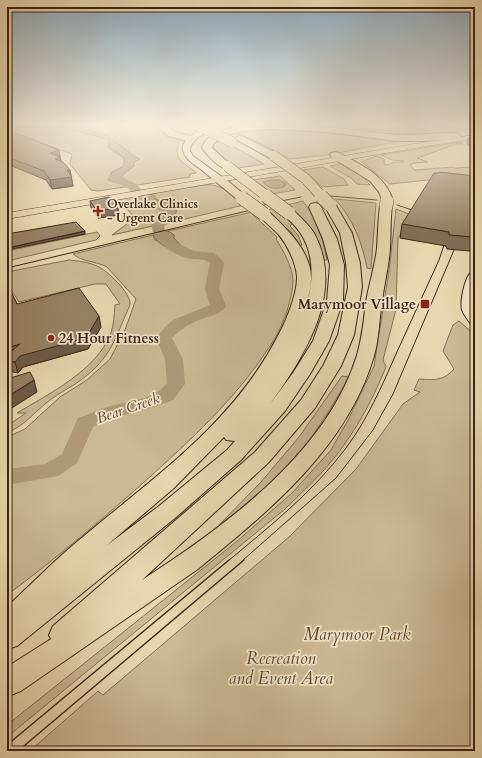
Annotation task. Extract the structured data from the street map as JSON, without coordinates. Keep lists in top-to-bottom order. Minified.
{"water":["Bear Creek"],"parks":["Marymoor Park","Recreation and Event Area"],"places":{"health":["Overlake Clinics - Urgent Care"],"transit":["Marymoor Village"],"other":["24 Hour Fitness"]}}
